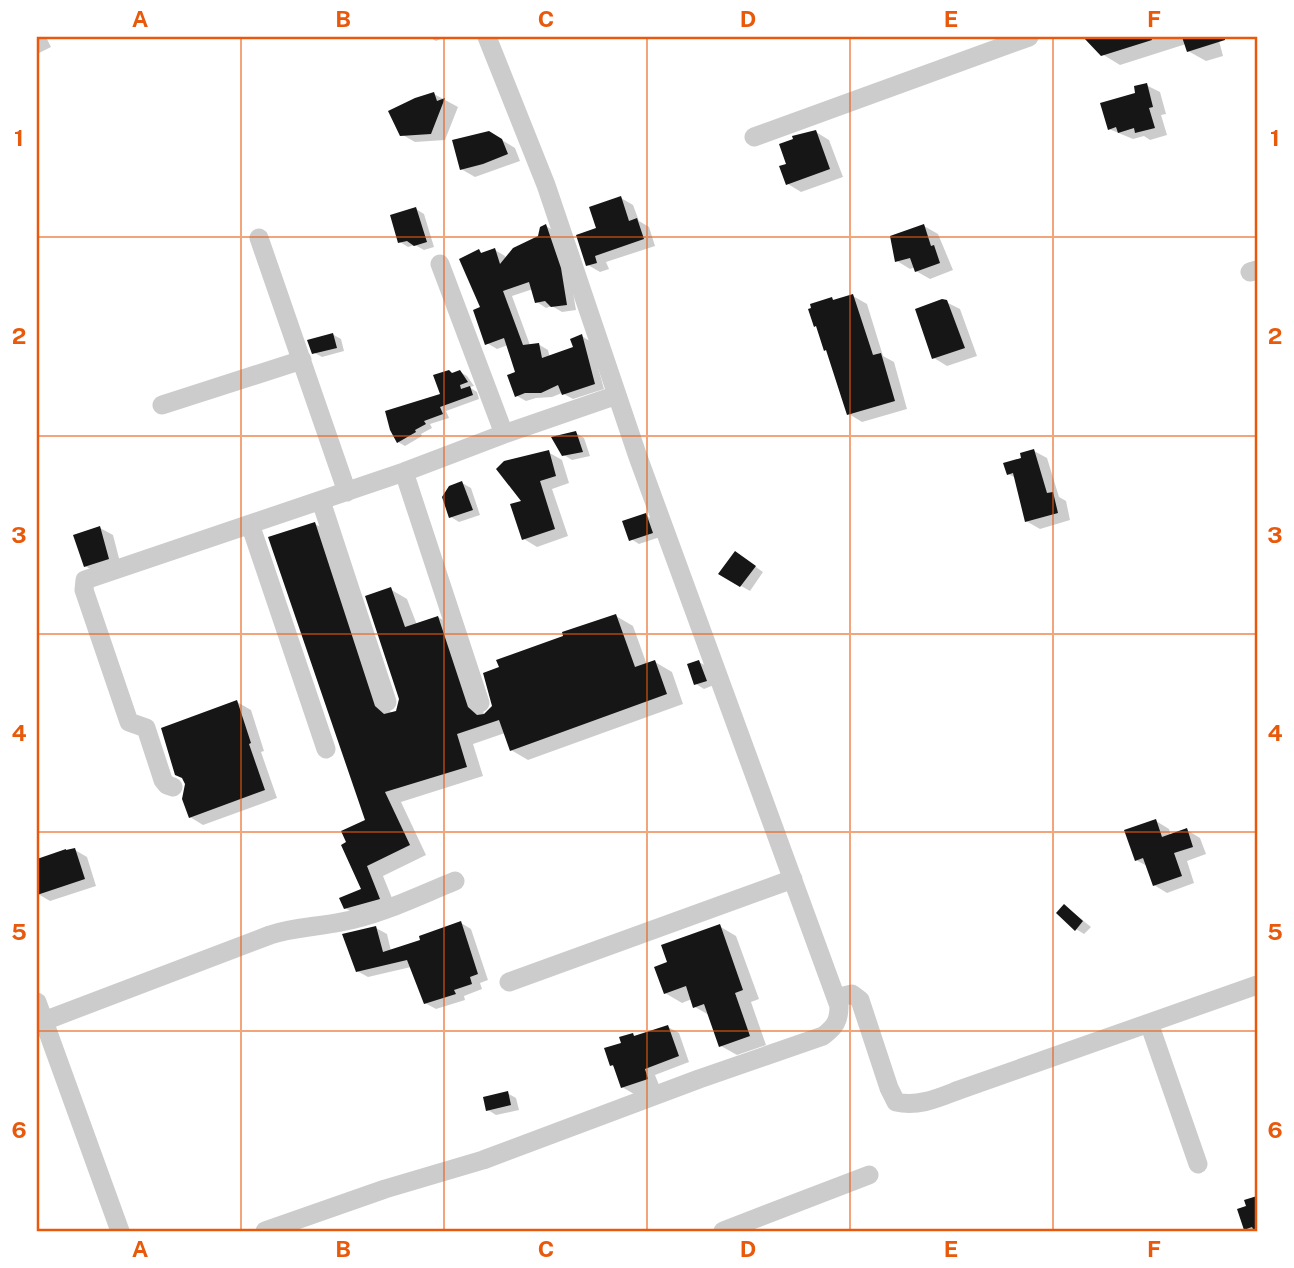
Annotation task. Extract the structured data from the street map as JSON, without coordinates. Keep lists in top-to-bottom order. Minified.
{"grid":{"columns":["A","B","C","D","E","F"],"rows":["1","2","3","4","5","6"]}}
